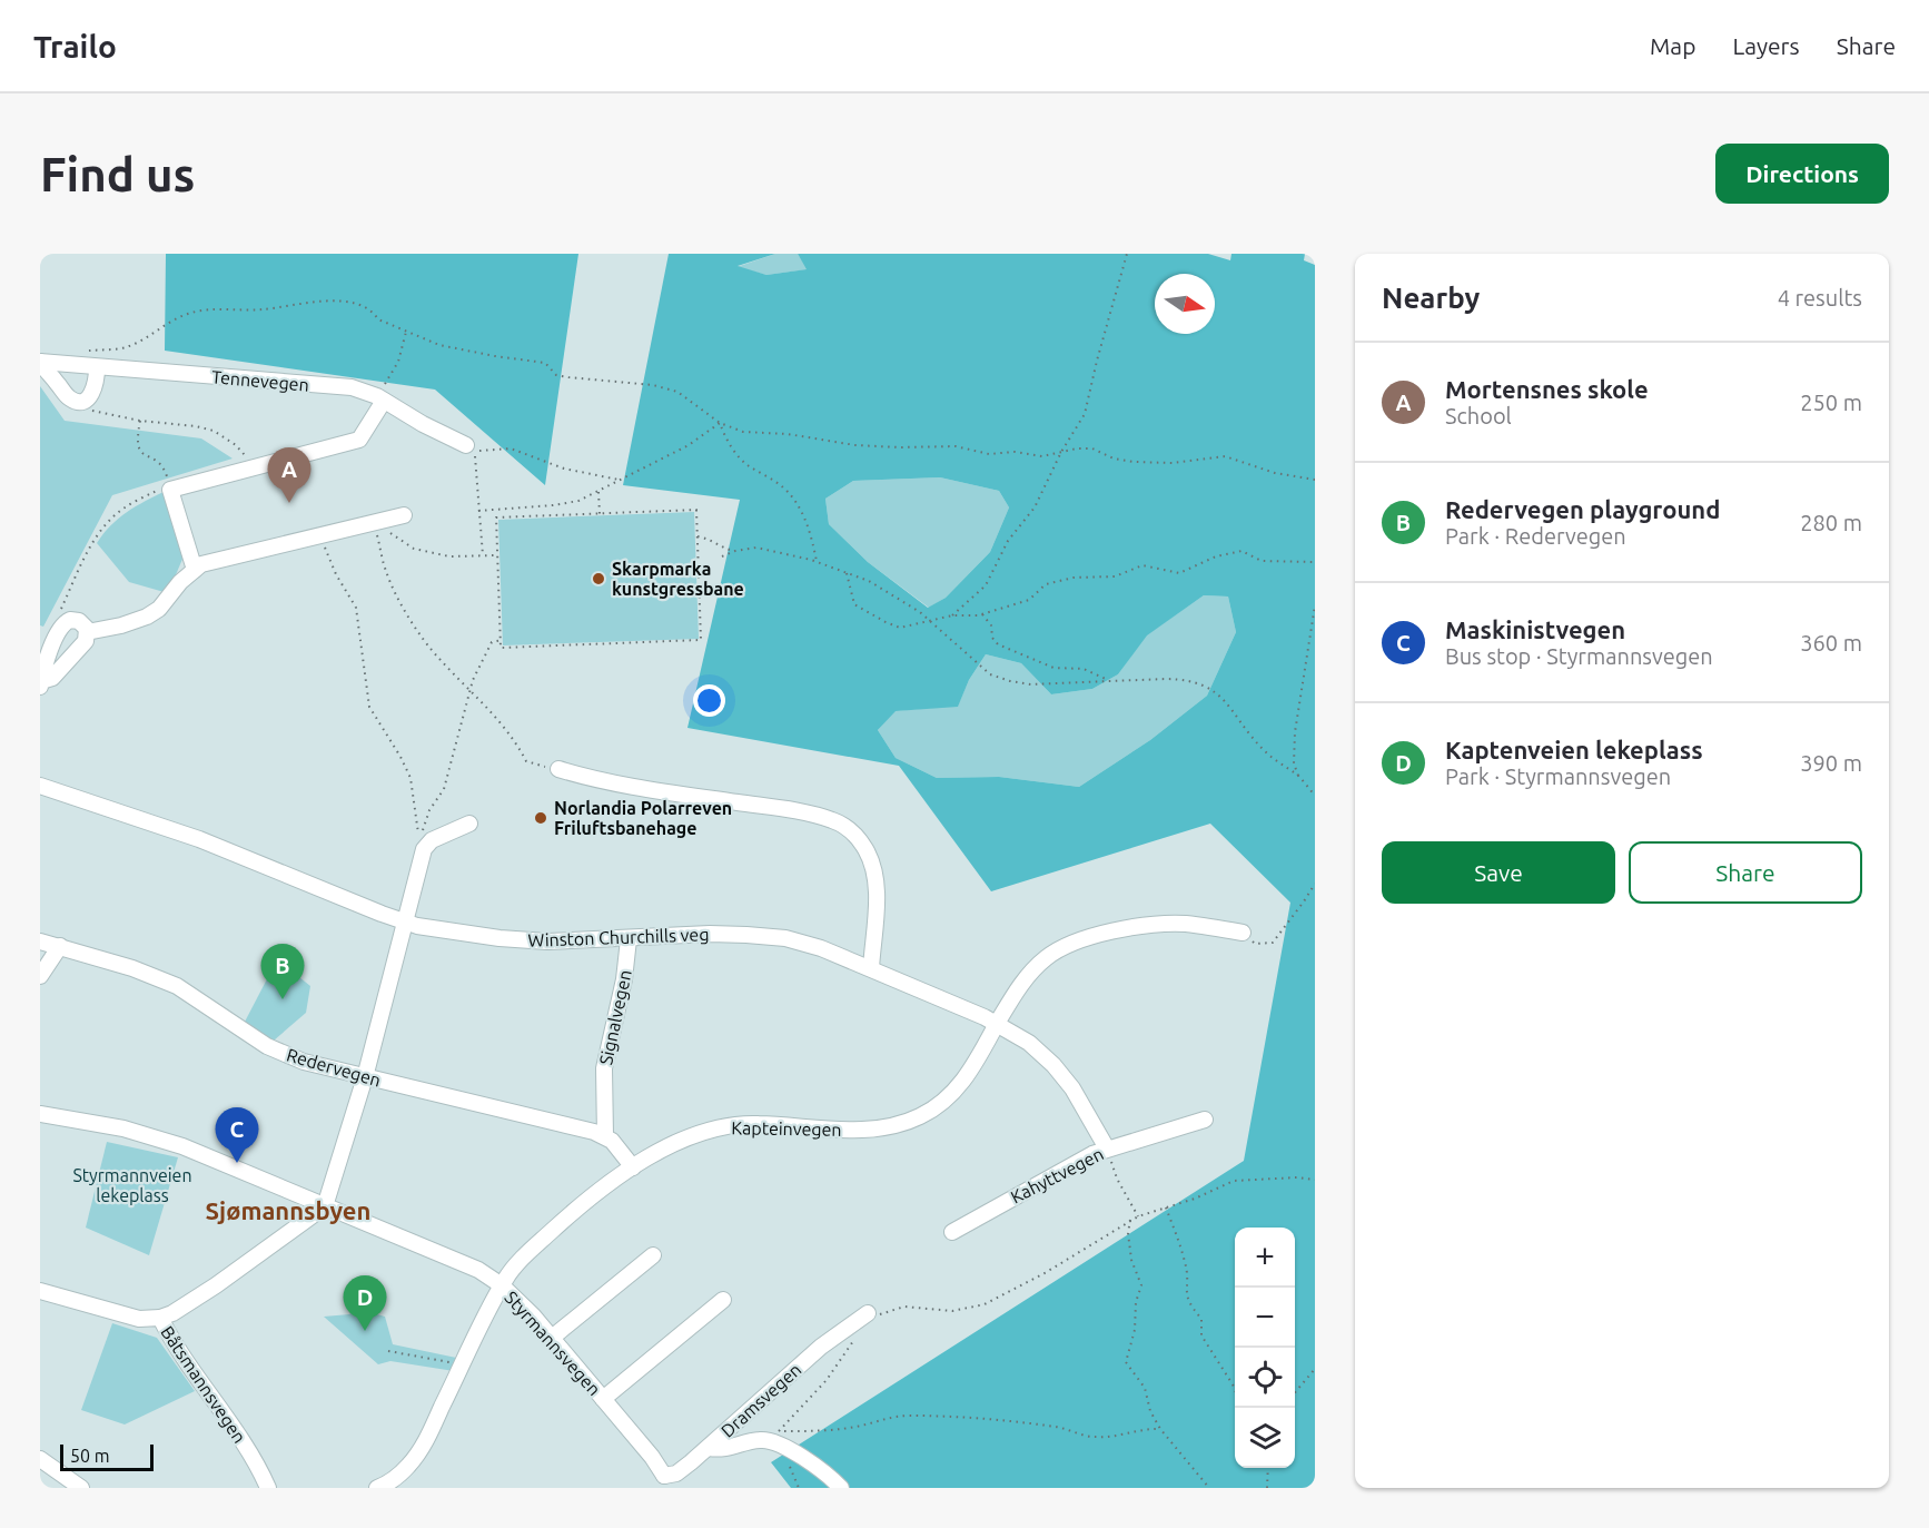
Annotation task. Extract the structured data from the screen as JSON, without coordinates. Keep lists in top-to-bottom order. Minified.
{"streets":{"street":["Tennevegen","Winston Churchills veg","Signalvegen","Redervegen","Kapteinvegen","Kahyttvegen","Styrmannsvegen","Båtsmannsvegen","Dramsvegen"]},"crossings":[["Winston Churchills veg","Signalvegen"],["Winston Churchills veg","Kapteinvegen"],["Winston Churchills veg","Kahyttvegen"],["Signalvegen","Redervegen"],["Kapteinvegen","Styrmannsvegen"],["Styrmannsvegen","Dramsvegen"]],"districts":["Sjømannsbyen"],"parks":["Styrmannveien lekeplass"],"places":["Skarpmarka kunstgressbane","Norlandia Polarreven Friluftsbanehage"],"scale_bar":"50 m","north":"right","page":{"header":"Trailo","nav":["Map","Layers","Share"],"buttons":["Directions",["Save","Share"]],"title":"Find us","heading":["Nearby","4 results"],"list":[{"mark":"A","name":"Mortensnes skole","note":"School","value":"250 m"},{"mark":"B","name":"Redervegen playground","note":"Park · Redervegen","value":"280 m"},{"mark":"C","name":"Maskinistvegen","note":"Bus stop · Styrmannsvegen","value":"360 m"},{"mark":"D","name":"Kaptenveien lekeplass","note":"Park · Styrmannsvegen","value":"390 m"}],"pins":["A","B","C","D"],"map_buttons":["+","−"],"scale":"50 m"}}
